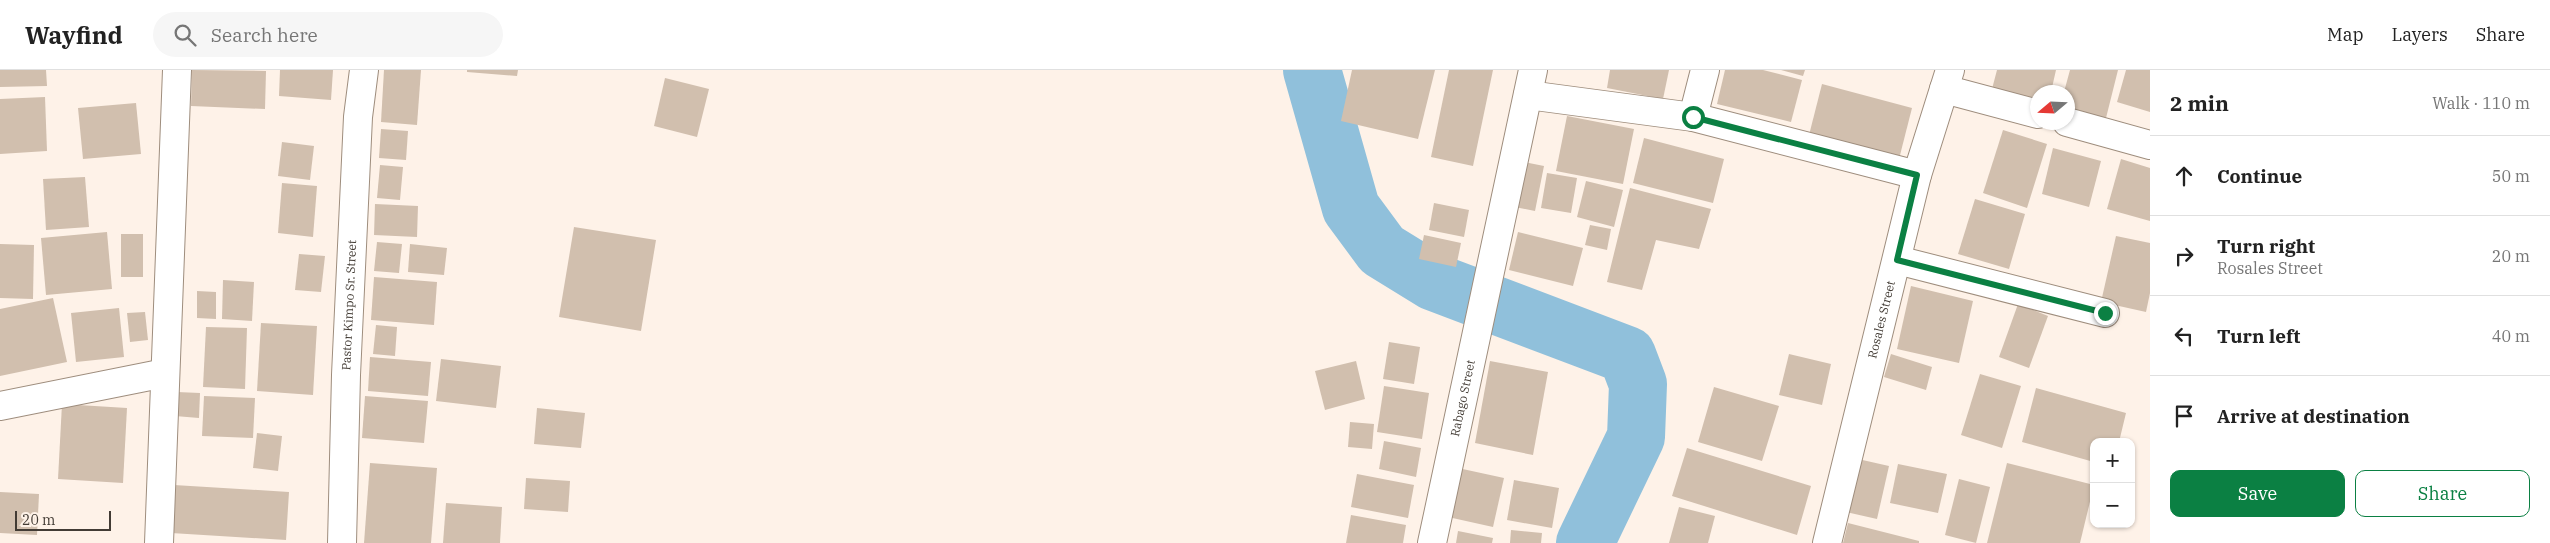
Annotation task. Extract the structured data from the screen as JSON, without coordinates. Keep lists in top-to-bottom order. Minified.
{"streets":{"street":["Pastor Kimpo Sr. Street","Rosales Street","Rabago Street"]},"scale_bar":"20 m","north":"left","page":{"header":"Wayfind","search":"Search here","nav":["Map","Layers","Share"],"heading":["2 min","Walk · 110 m"],"list":[["Continue","50 m"],["Turn right","Rosales Street","20 m"],["Turn left","40 m"],"Arrive at destination"],"map_buttons":["+","−"],"buttons":["Save","Share"],"scale":"20 m"}}
